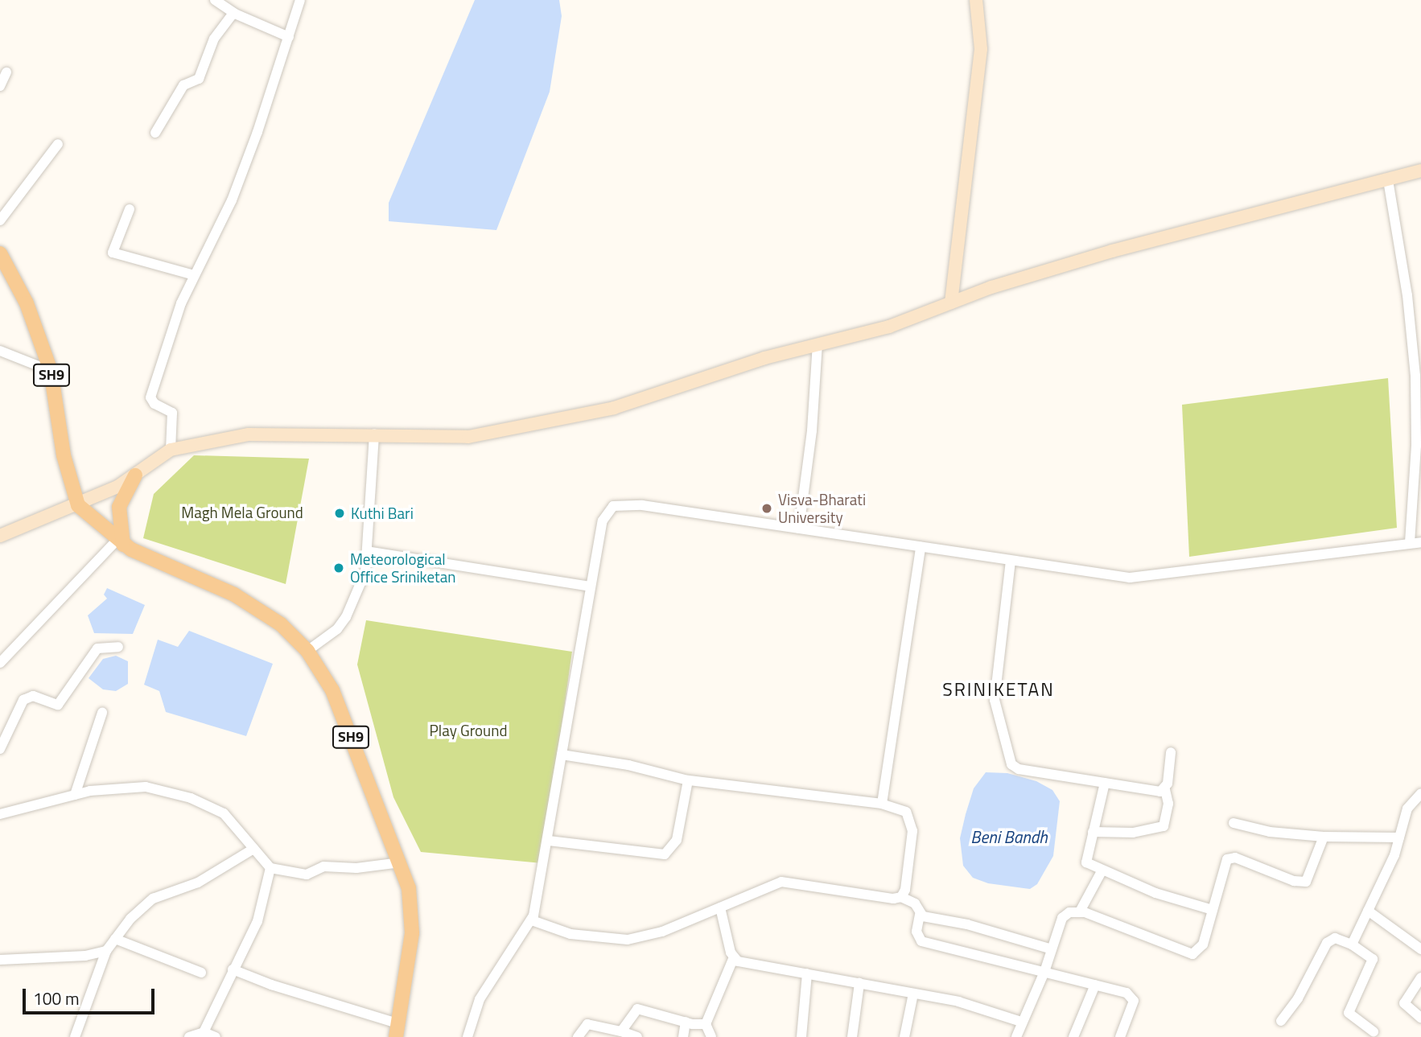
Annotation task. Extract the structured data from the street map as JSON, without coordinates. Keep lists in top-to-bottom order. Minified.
{"streets":{"main road":["SH9"]},"districts":["SRINIKETAN"],"water":["Beni Bandh"],"parks":["Magh Mela Ground","Play Ground"],"places":["Visva-Bharati University","Kuthi Bari","Meteorological Office Sriniketan"],"scale_bar":"100 m"}
